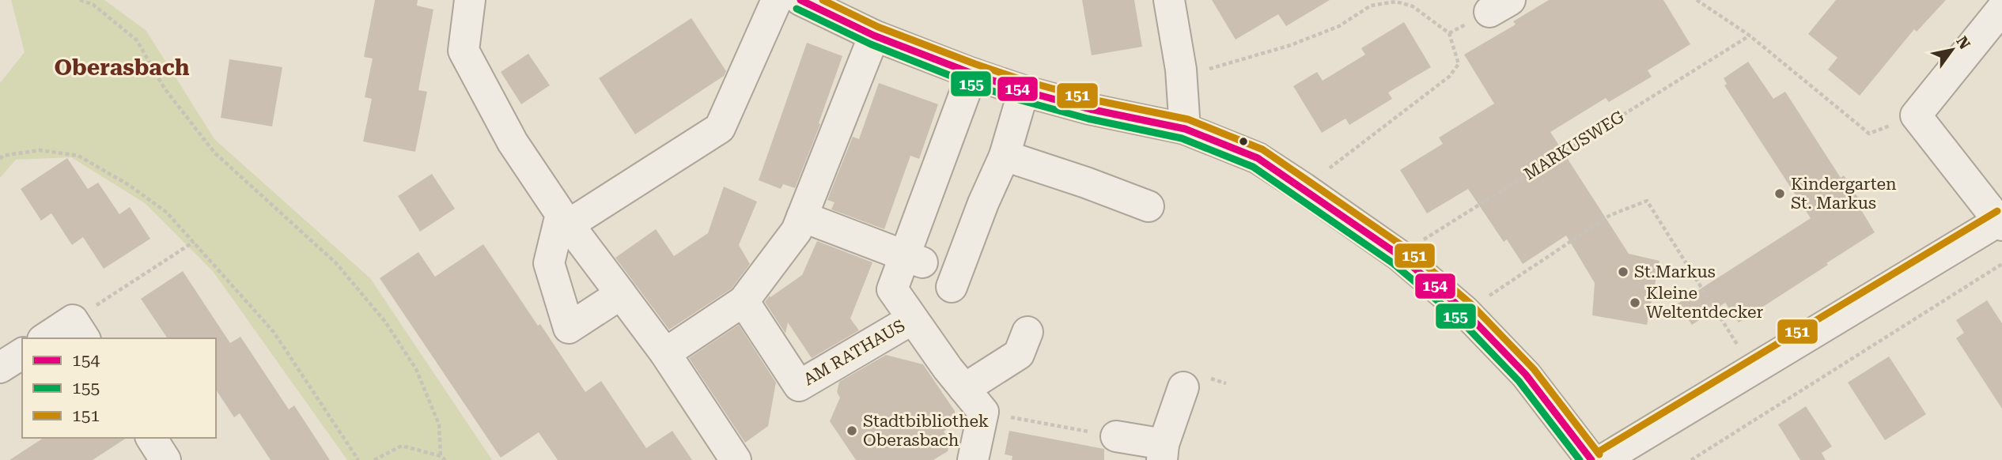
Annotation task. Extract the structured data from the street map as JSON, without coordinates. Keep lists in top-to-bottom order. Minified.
{"streets":{"street":["AM RATHAUS"],"path":["MARKUSWEG"]},"districts":["Oberasbach"],"places":["Kindergarten St. Markus","St.Markus","Kleine Weltentdecker","Stadtbibliothek Oberasbach"],"lines":["transit line 154","transit line 151","transit line 155"],"legend":["154","155","151"],"north":"top right"}
